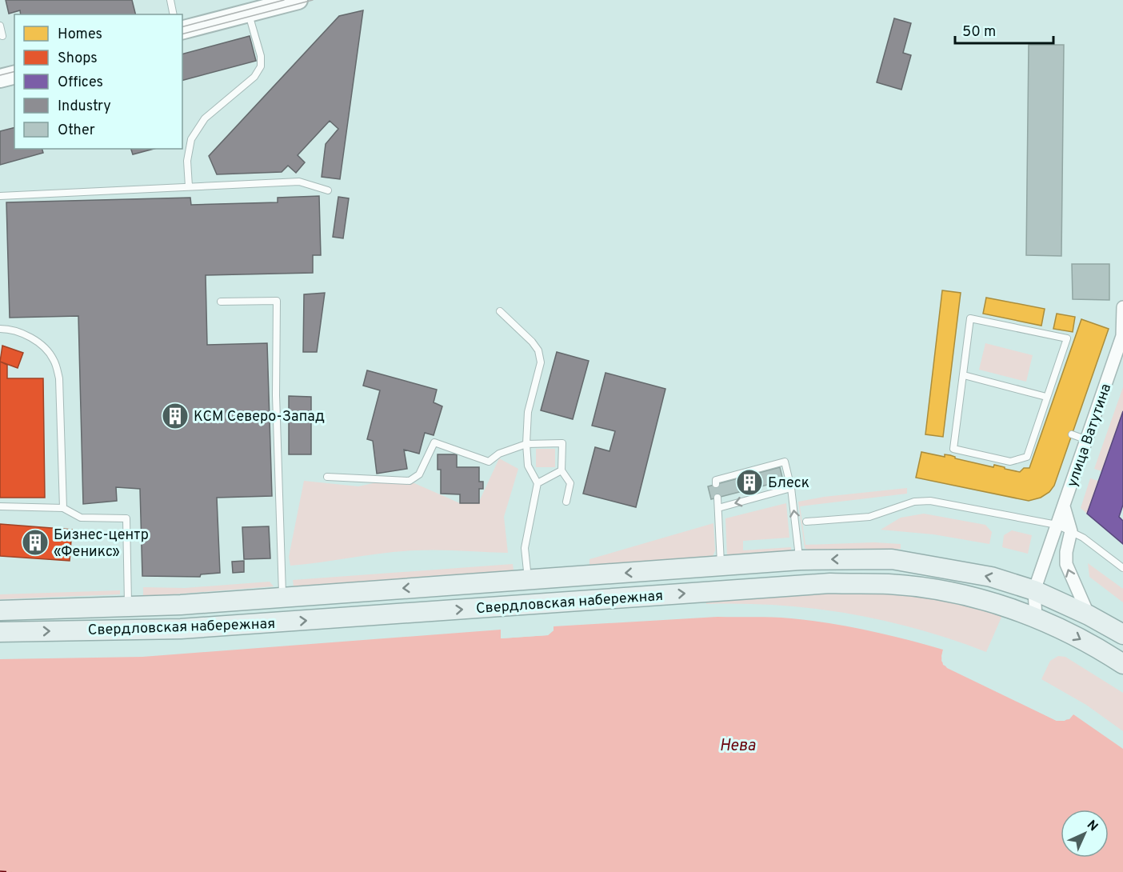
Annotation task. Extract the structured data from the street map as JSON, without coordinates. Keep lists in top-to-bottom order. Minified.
{"streets":{"main road":["Свердловская набережная"],"street":["улица Ватутина"]},"crossings":[["улица Ватутина","Свердловская набережная"]],"water":["Нева"],"places":{"building":["КСМ Северо-Запад","Блеск","Бизнес-центр «Феникс»"]},"legend":["Homes","Shops","Offices","Industry","Other"],"scale_bar":"50 m","north":"top right"}
